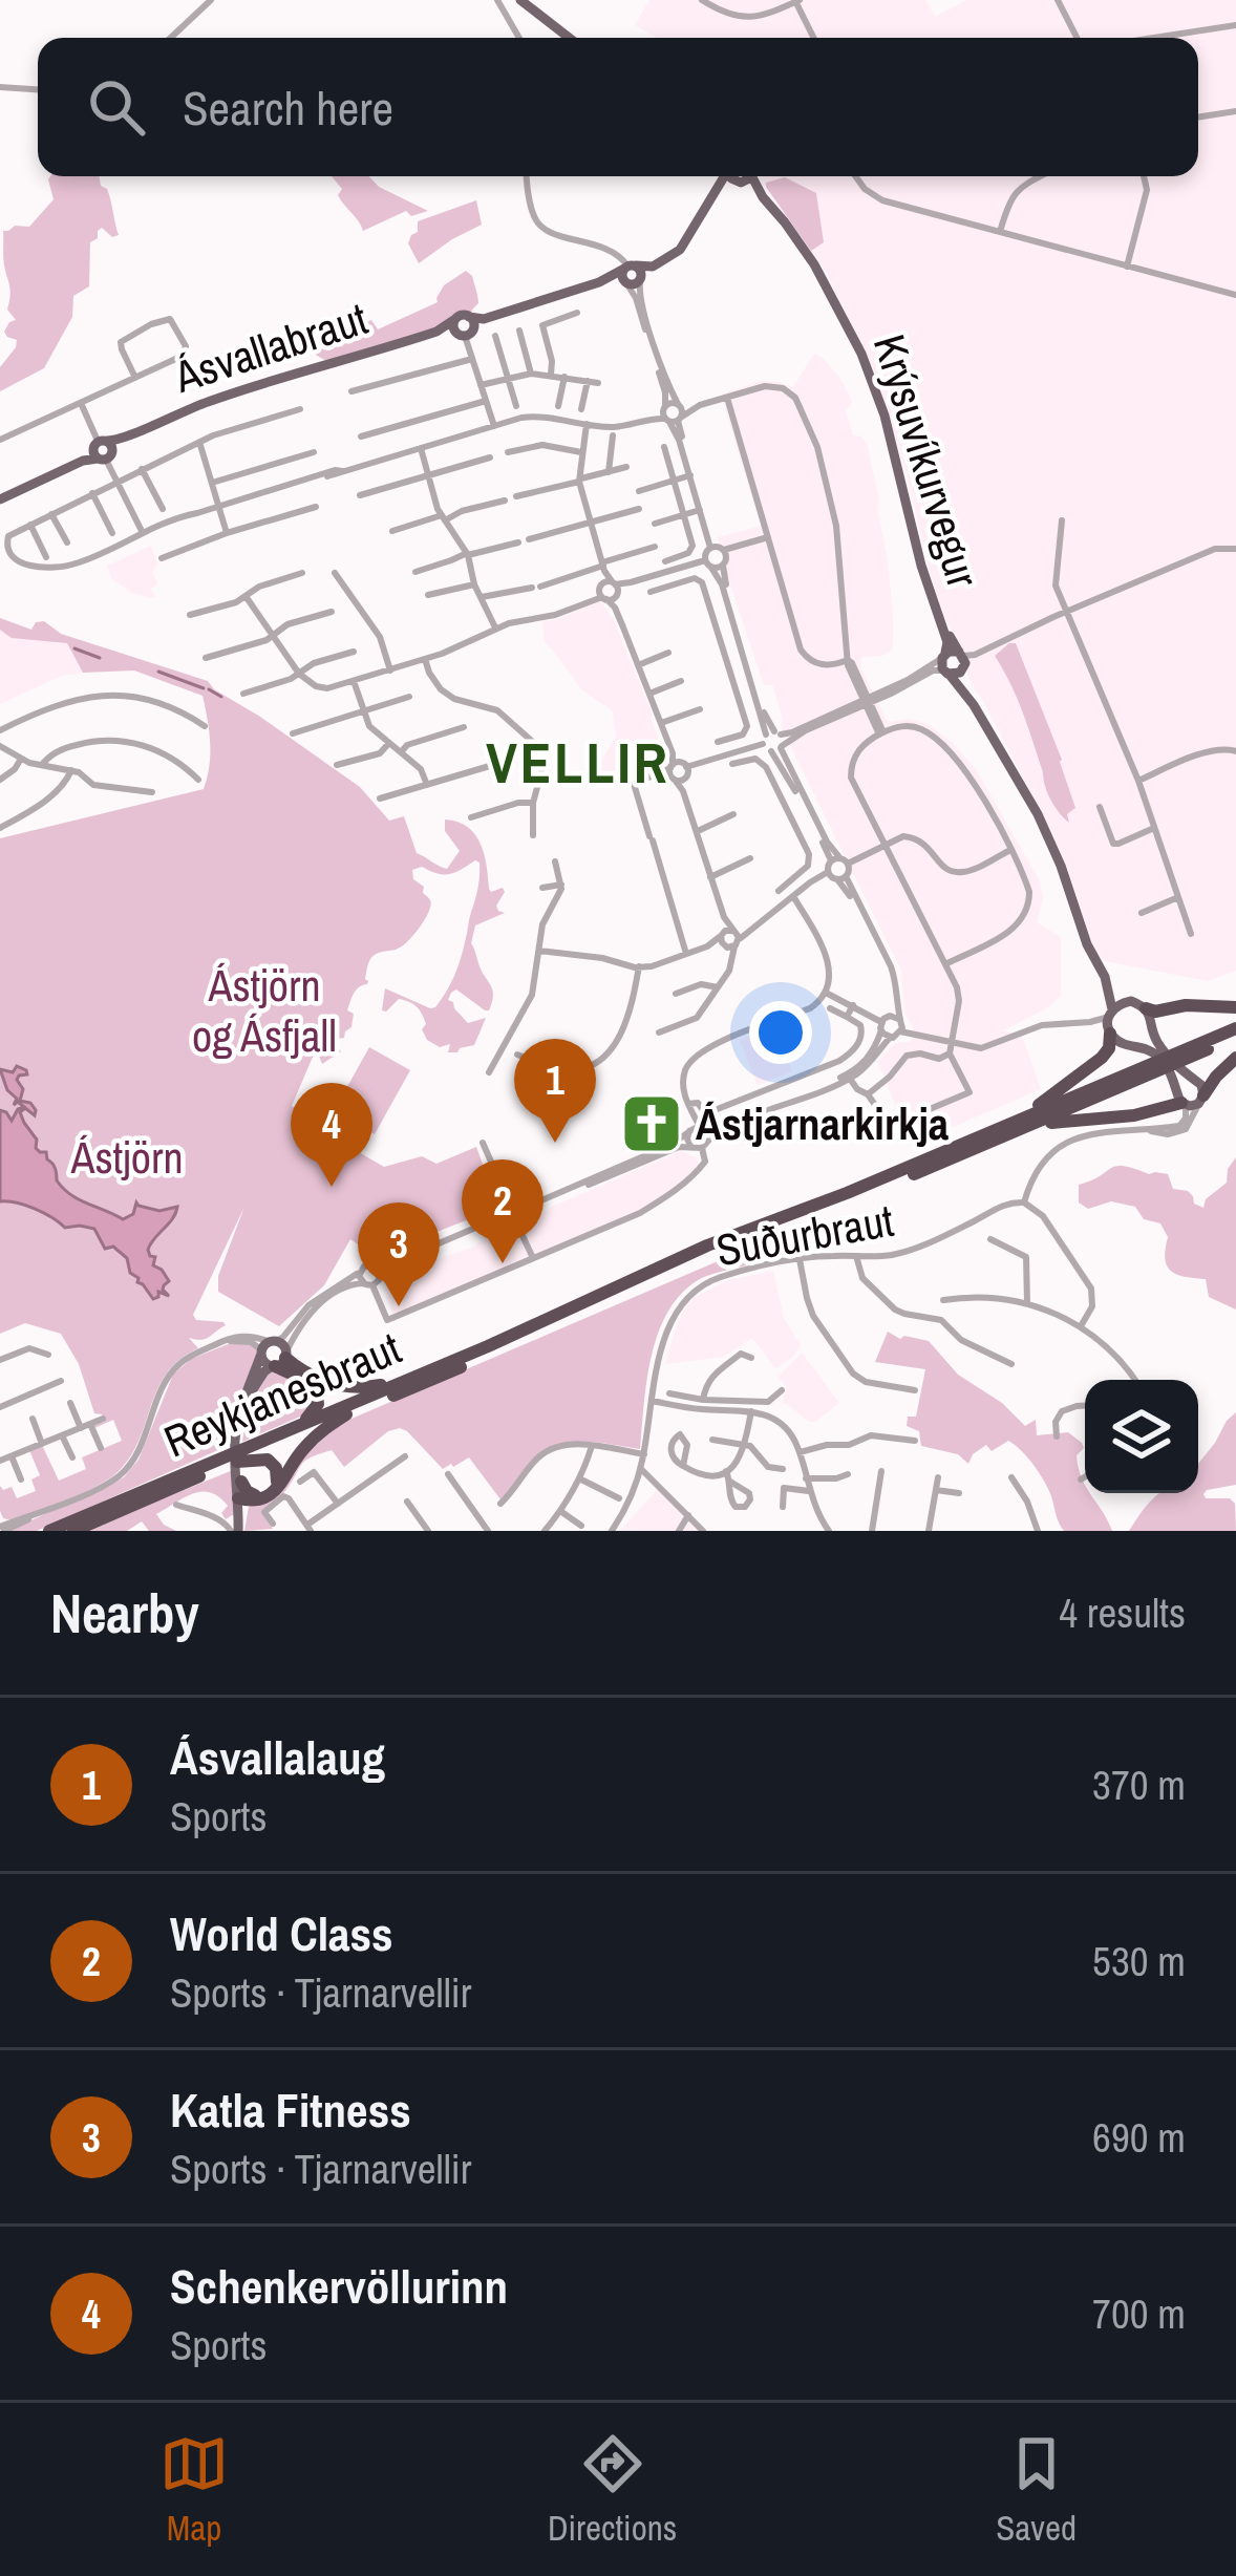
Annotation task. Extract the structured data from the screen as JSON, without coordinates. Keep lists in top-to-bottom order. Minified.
{"streets":{"highway":["Reykjanesbraut"],"main road":["Ásvallabraut","Krýsuvíkurvegur"],"street":["Suðurbraut"]},"districts":["VELLIR"],"parks":["Ástjörn og Ásfjall","Ástjörn"],"places":{"church":["Ástjarnarkirkja"]},"page":{"search":"Search here","pins":["1","4","2","3"],"heading":["Nearby","4 results"],"list":[{"mark":"1","name":"Ásvallalaug","note":"Sports","value":"370 m"},{"mark":"2","name":"World Class","note":"Sports · Tjarnarvellir","value":"530 m"},{"mark":"3","name":"Katla Fitness","note":"Sports · Tjarnarvellir","value":"690 m"},{"mark":"4","name":"Schenkervöllurinn","note":"Sports","value":"700 m"}],"nav":["Map","Directions","Saved"]}}
